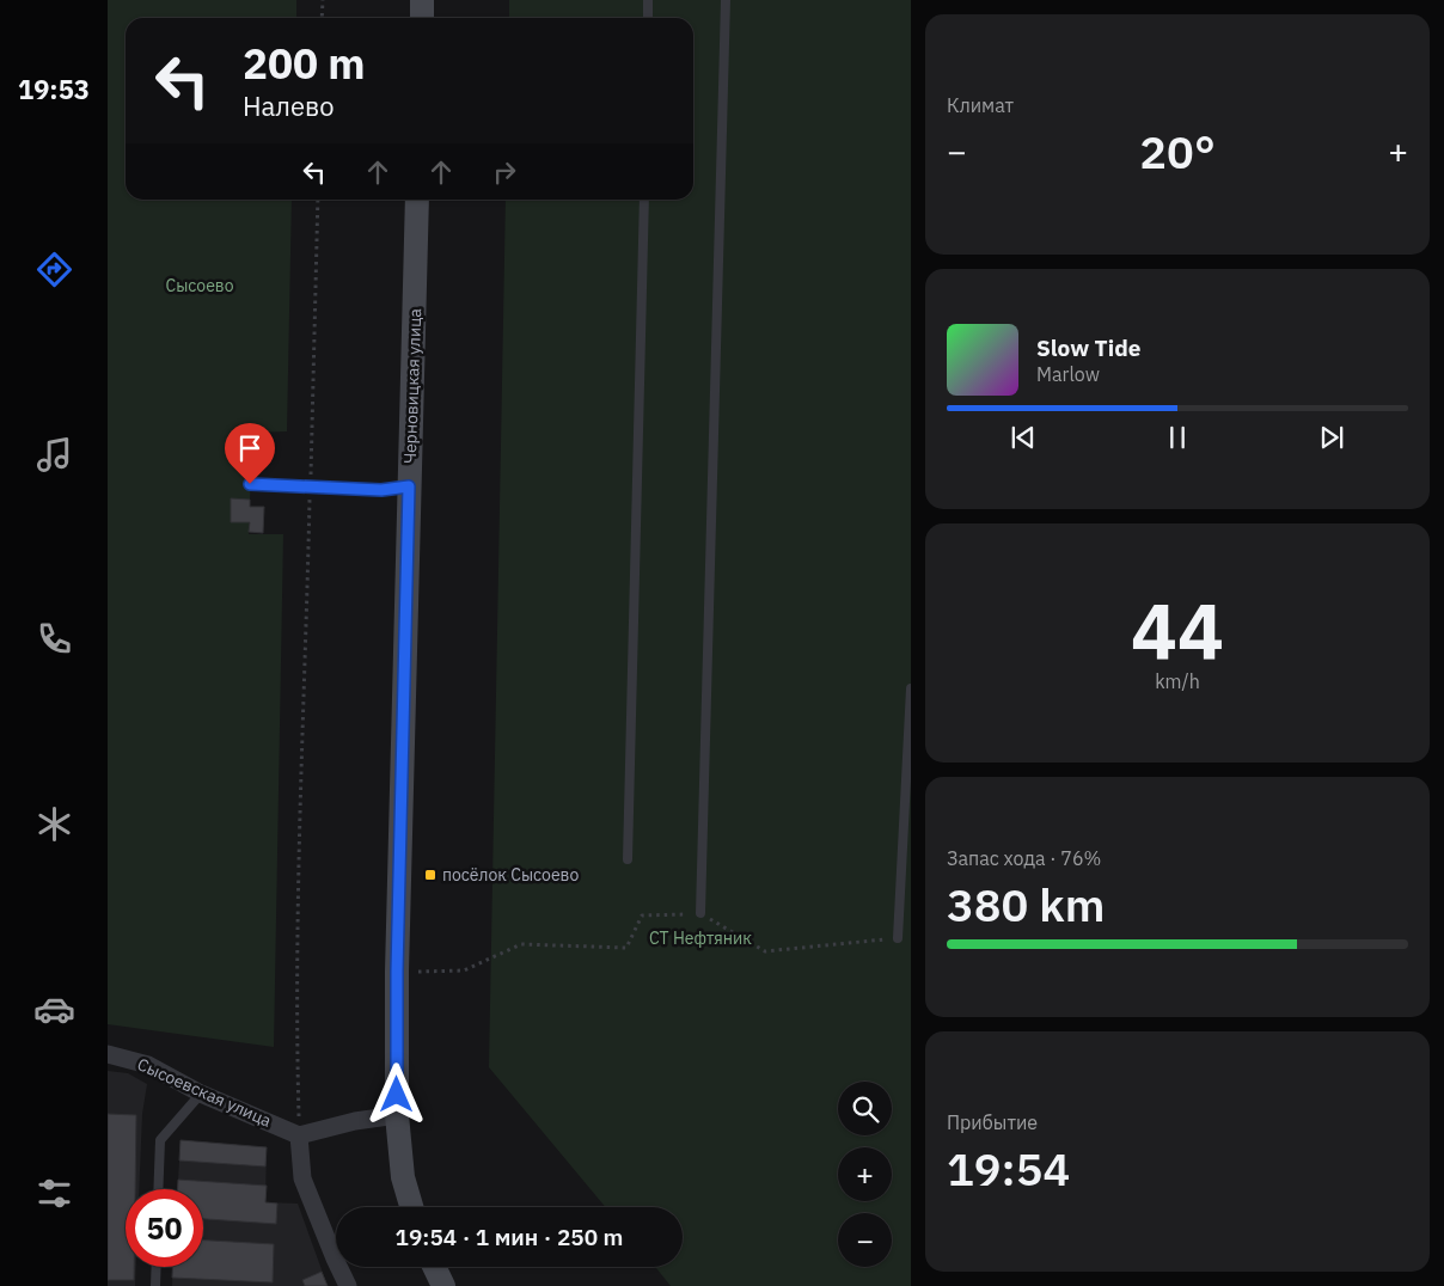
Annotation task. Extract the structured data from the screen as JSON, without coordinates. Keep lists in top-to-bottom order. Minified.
{"streets":{"main road":["Черновицкая улица"],"street":["Сысоевская улица"]},"parks":["Сысоево","СТ Нефтяник"],"places":{"transit":["посёлок Сысоево"]},"page":{"tabs":"19:53","tile":["Климат",["44","km/h"],["Запас хода · 76%","380 km"],["Прибытие","19:54"]],"turn":["200 m","Налево"],"heat":["−","20°","+"],"song":["Slow Tide","Marlow"],"map_buttons":["+","−"],"limit":"50","trip":"19:54 · 1 мин · 250 m"}}
